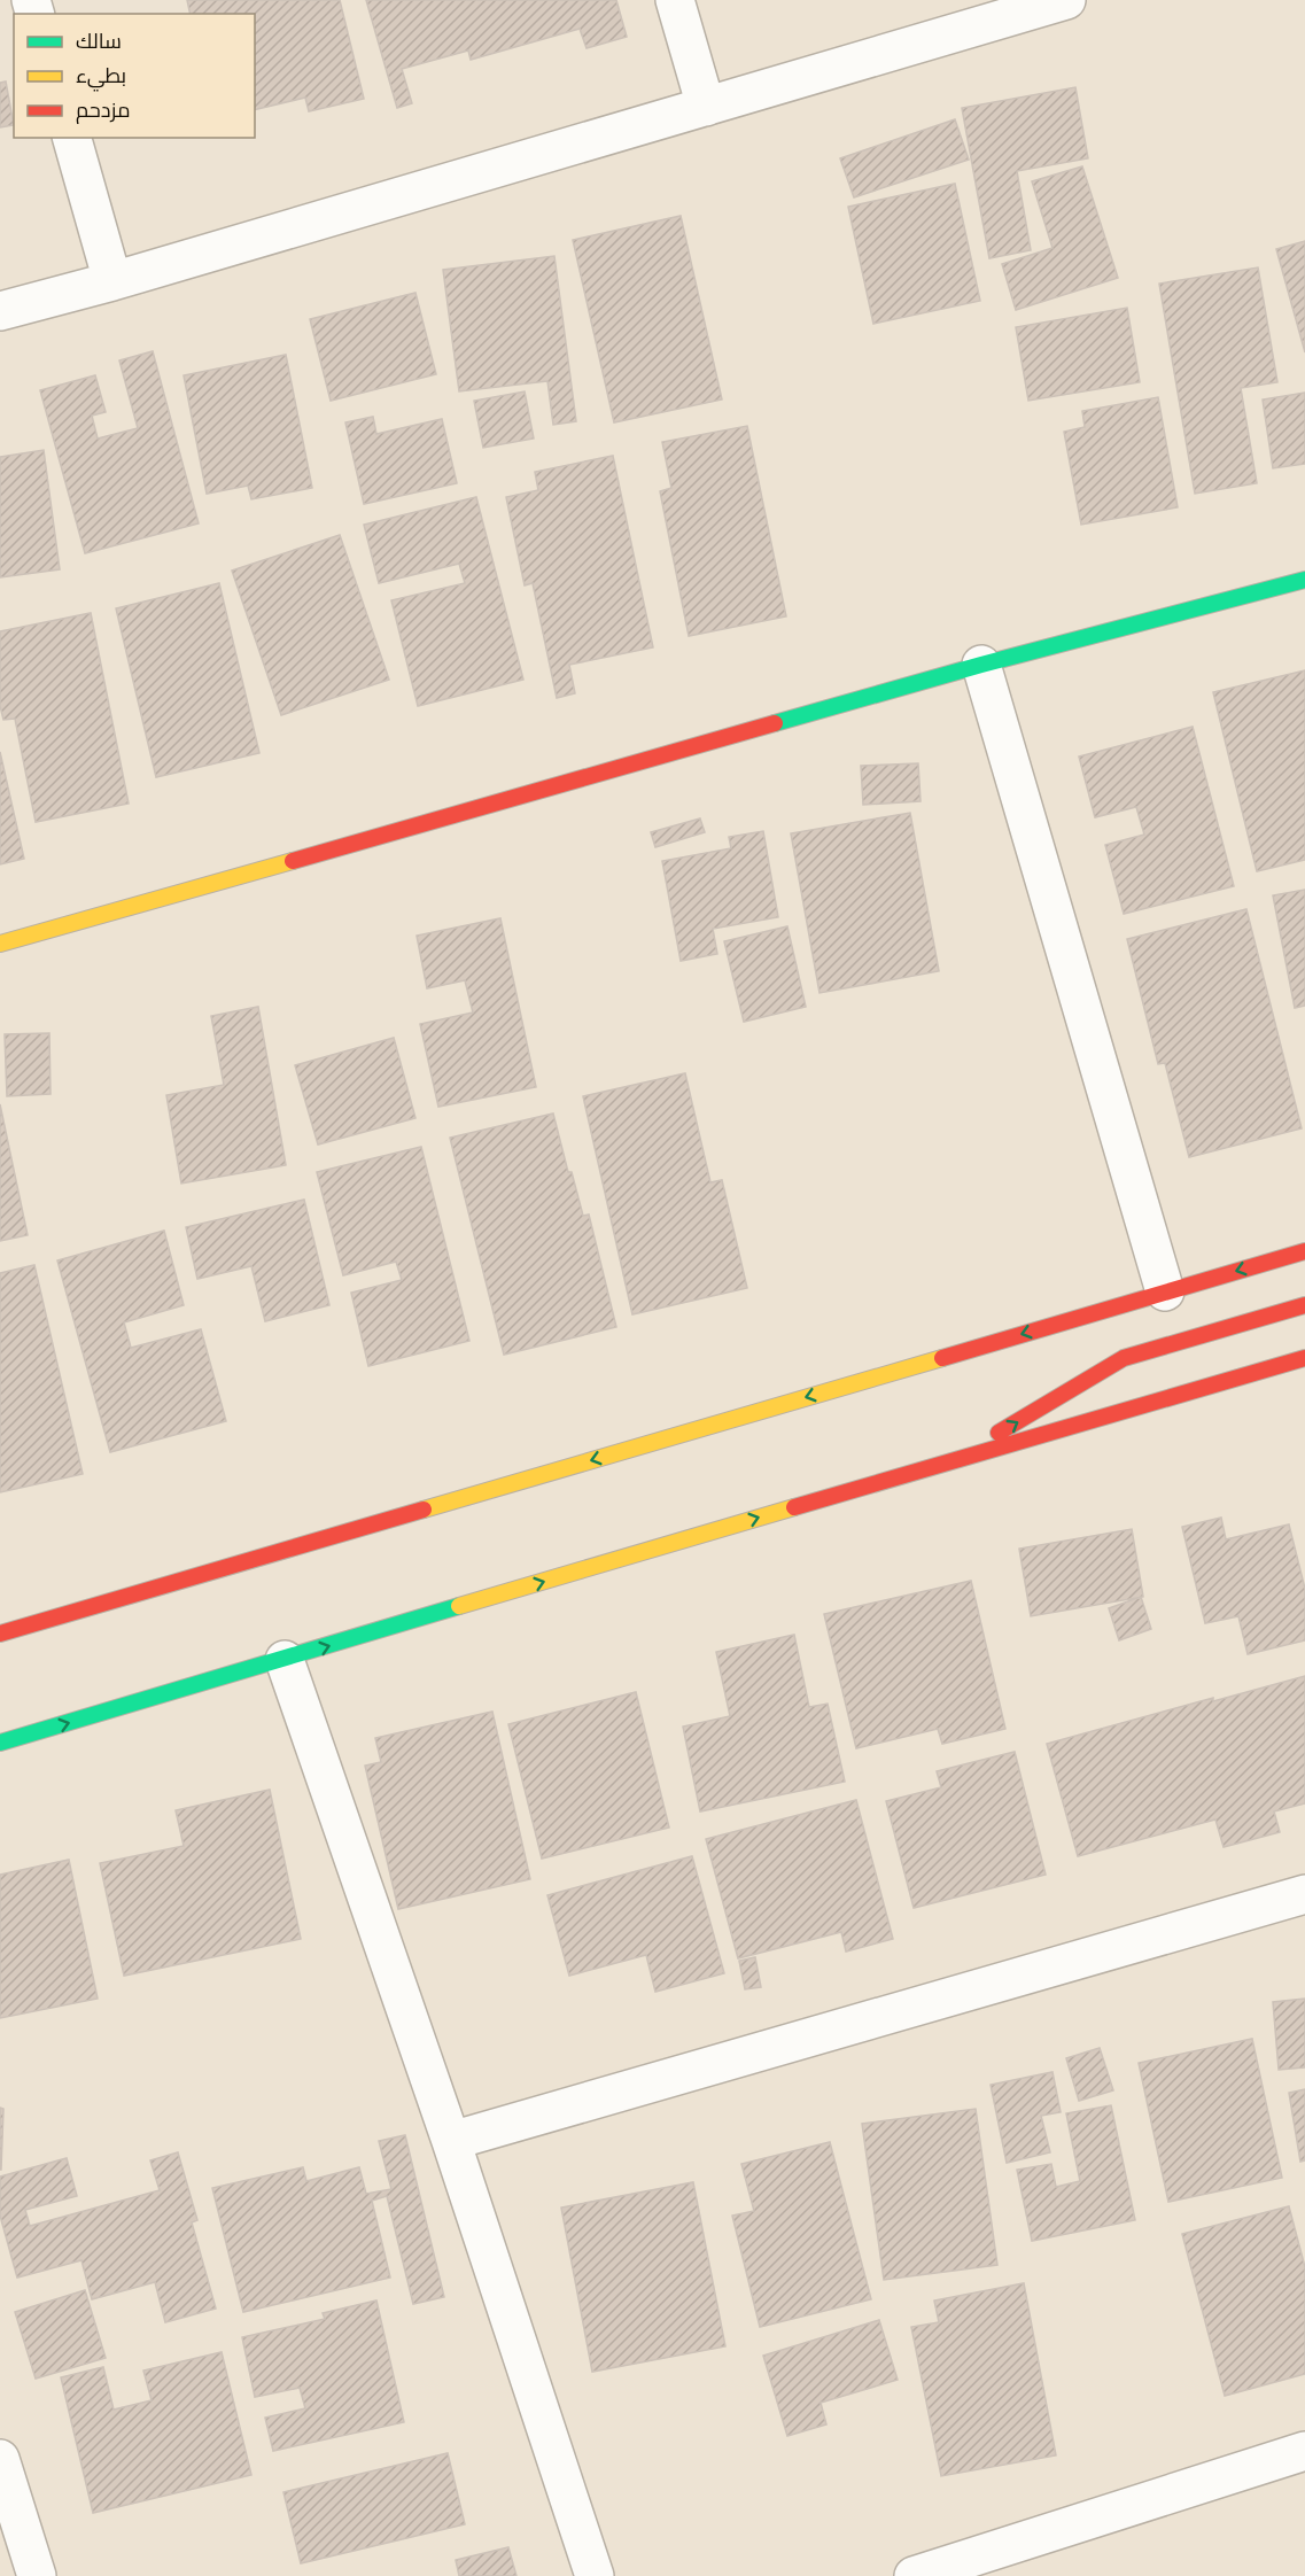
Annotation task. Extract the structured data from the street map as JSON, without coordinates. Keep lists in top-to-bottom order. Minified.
{"legend":["سالك","بطيء","مزدحم"]}
